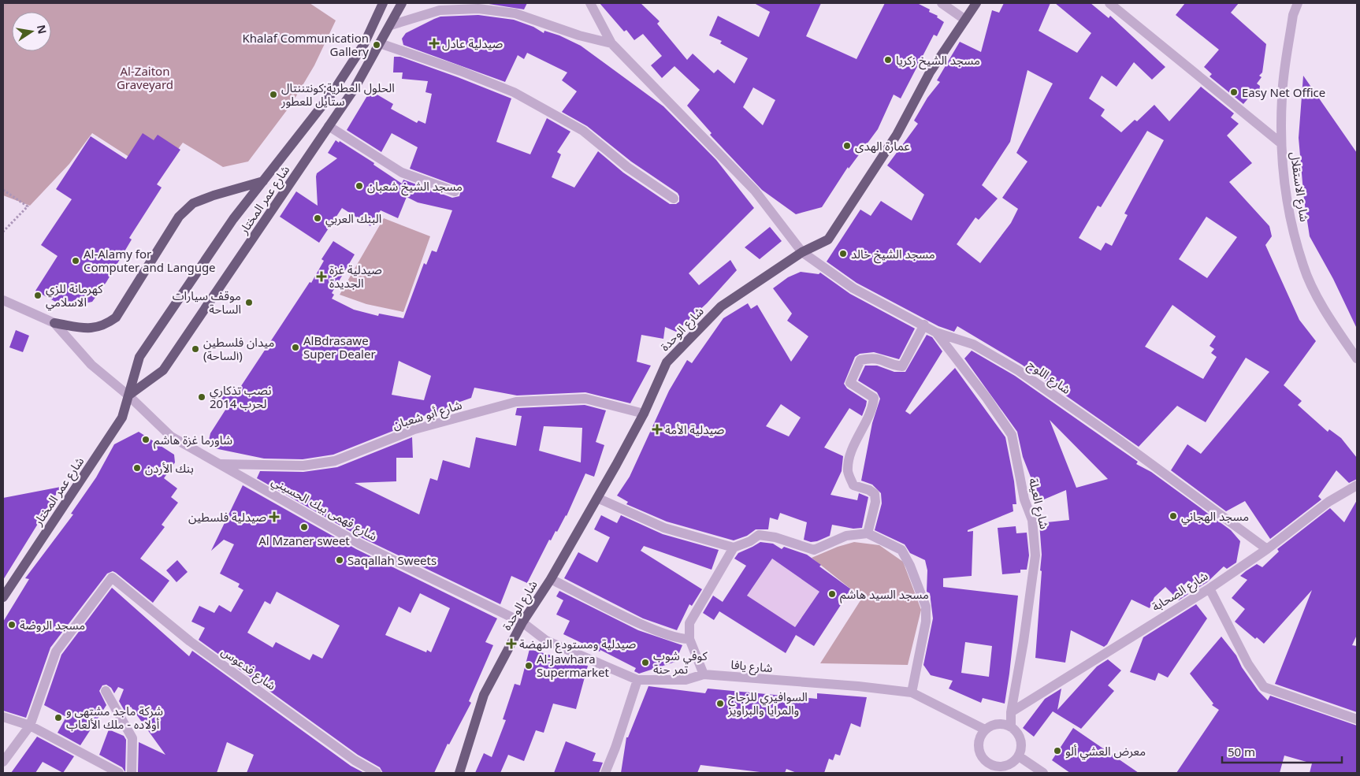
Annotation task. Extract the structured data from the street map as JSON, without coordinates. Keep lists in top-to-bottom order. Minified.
{"streets":{"main road":["شارع عمر المختار","شارع الوحدة"],"street":["شارع الاستقلال","شارع اللوح","شارع أبو شعبان","شارع العيلة","شارع فهمى بيك الحسيني","شارع الصحابة","شارع يافا","شارع فدعوس"]},"crossings":[["شارع عمر المختار","شارع فهمى بيك الحسيني"],["شارع الوحدة","شارع اللوح"],["شارع الوحدة","شارع أبو شعبان"],["شارع الوحدة","شارع فهمى بيك الحسيني"],["شارع الوحدة","شارع يافا"],["شارع اللوح","شارع العيلة"],["شارع اللوح","شارع الصحابة"],["شارع أبو شعبان","شارع فهمى بيك الحسيني"],["شارع العيلة","شارع الصحابة"],["شارع العيلة","شارع يافا"],["شارع فهمى بيك الحسيني","شارع يافا"]],"parks":["Al-Zaiton Graveyard"],"places":{"health":["صيدلية عادل","صيدلية غزة الجديدة","صيدلية الأمة","صيدلية فلسطين","صيدلية ومستودع النهضة"],"other":["Khalaf Communication Gallery","مسجد الشيخ زكريا","Easy Net Office","الحلول العطرية;كونتننتال ستايل للعطور","عمارة الهدى","مسجد الشيخ شعبان","البنك العربي","مسجد الشيخ خالد","Al-Alamy for Computer and Languge","كهرمانة للزي الاسلامي","موقف سيارات الساحة","AlBdrasawe Super Dealer","ميدان فلسطين (الساحة)","نصب تذكاري لحرب 2014","شاورما غزة هاشم","بنك الأردن","مسجد الهجاني","Al Mzaner sweet","Saqallah Sweets","مسجد السيد هاشم","مسجد الروضة","كوفي شوب تمر حنة","Al-Jawhara Supermarket","السوافيري للزجاج والمرايا والبراويز","شركة ماجد مشتهى و أولاده - ملك الألعاب","معرض العشي ألو"]},"scale_bar":"50 m","north":"right"}
